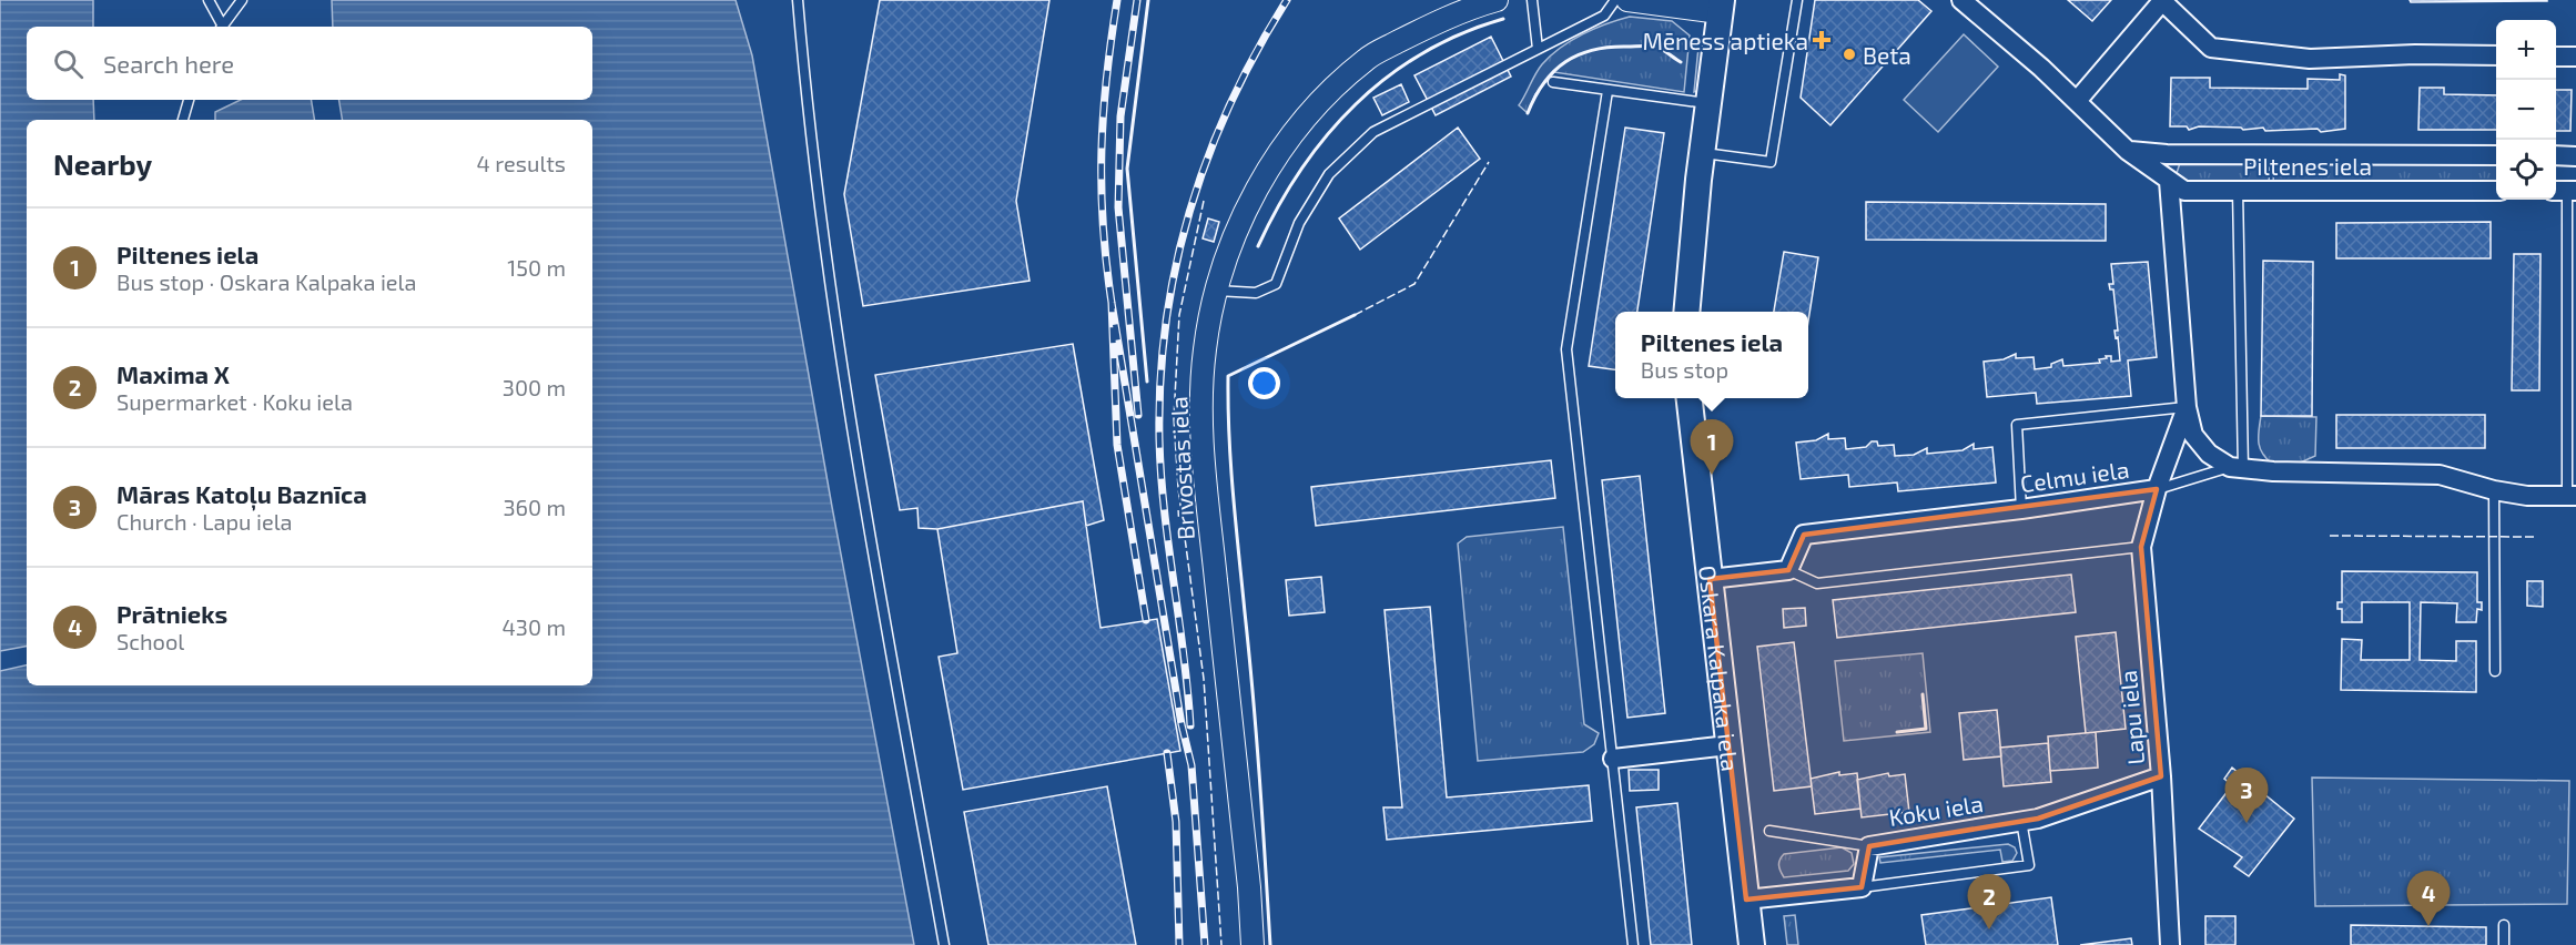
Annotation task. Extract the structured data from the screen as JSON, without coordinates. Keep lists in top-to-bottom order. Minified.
{"streets":{"main road":["Oskara Kalpaka iela"],"street":["Piltenes iela","Brīvostas iela","Celmu iela","Lapu iela","Koku iela"]},"crossings":[["Celmu iela","Lapu iela"],["Lapu iela","Koku iela"]],"places":{"health":["Mēness aptieka"],"other":["Beta"]},"page":{"map_buttons":["+","−"],"search":"Search here","heading":["Nearby","4 results"],"list":[{"mark":"1","name":"Piltenes iela","note":"Bus stop · Oskara Kalpaka iela","value":"150 m"},{"mark":"2","name":"Maxima X","note":"Supermarket · Koku iela","value":"300 m"},{"mark":"3","name":"Māras Katoļu Baznīca","note":"Church · Lapu iela","value":"360 m"},{"mark":"4","name":"Prātnieks","note":"School","value":"430 m"}],"popup":["Piltenes iela","Bus stop"],"pins":["1","3","4","2"]}}
